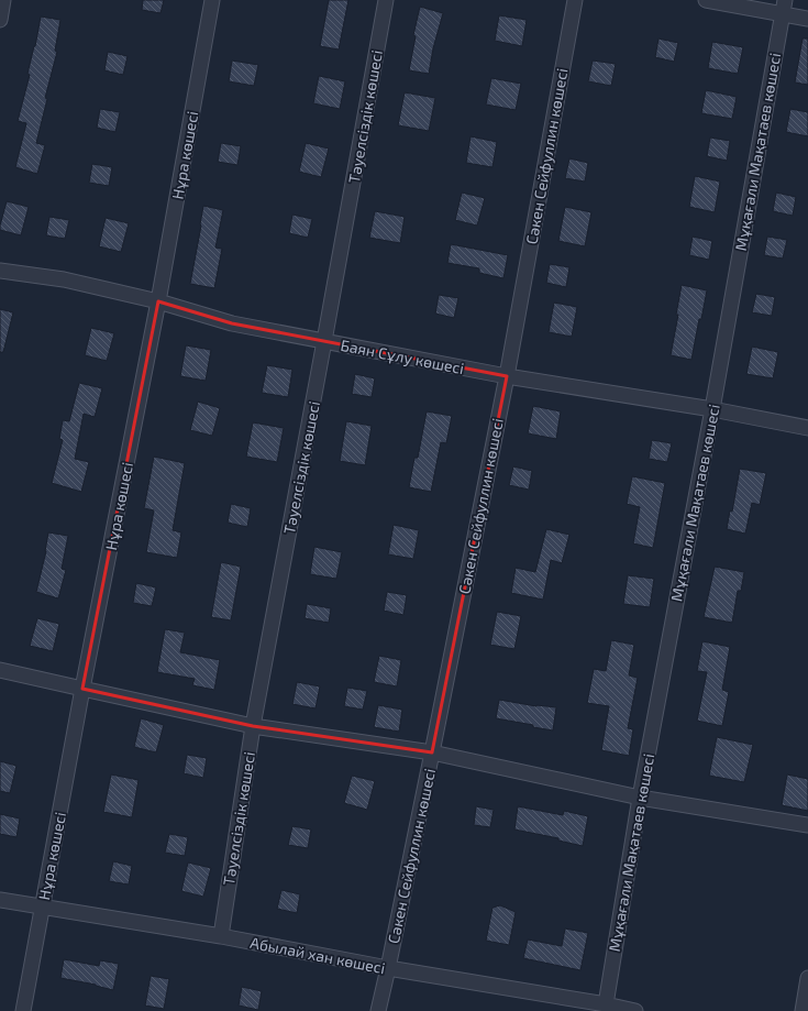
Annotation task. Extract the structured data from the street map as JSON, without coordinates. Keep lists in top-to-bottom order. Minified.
{"streets":{"street":["Тәуелсіздік көшесі","Мұқағали Мақатаев көшесі","Нұра көшесі","Сәкен Сейфуллин көшесі","Баян Сұлу көшесі","Абылай хан көшесі"]},"crossings":[["Тәуелсіздік көшесі","Баян Сұлу көшесі"],["Тәуелсіздік көшесі","Абылай хан көшесі"],["Мұқағали Мақатаев көшесі","Баян Сұлу көшесі"],["Мұқағали Мақатаев көшесі","Абылай хан көшесі"],["Нұра көшесі","Баян Сұлу көшесі"],["Нұра көшесі","Абылай хан көшесі"],["Сәкен Сейфуллин көшесі","Баян Сұлу көшесі"],["Сәкен Сейфуллин көшесі","Абылай хан көшесі"]]}
